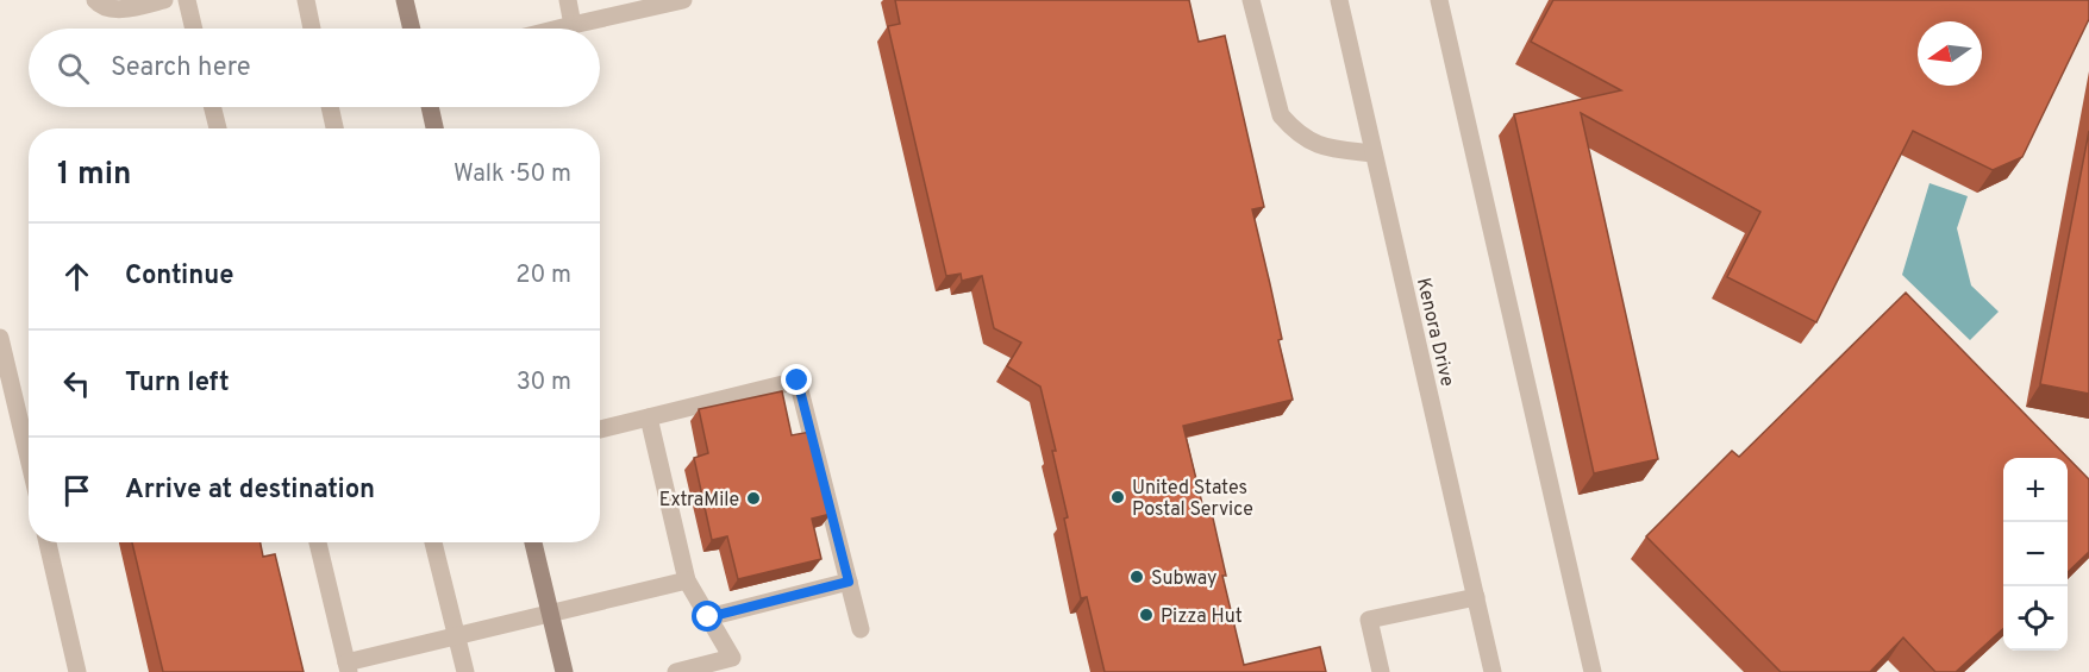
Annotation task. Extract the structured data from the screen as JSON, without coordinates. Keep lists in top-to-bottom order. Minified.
{"streets":{"street":["Kenora Drive"]},"places":["United States Postal Service","ExtraMile","Subway","Pizza Hut"],"north":"left","page":{"search":"Search here","heading":["1 min","Walk · 50 m"],"list":[["Continue","20 m"],["Turn left","30 m"],"Arrive at destination"],"map_buttons":["+","−"]}}
